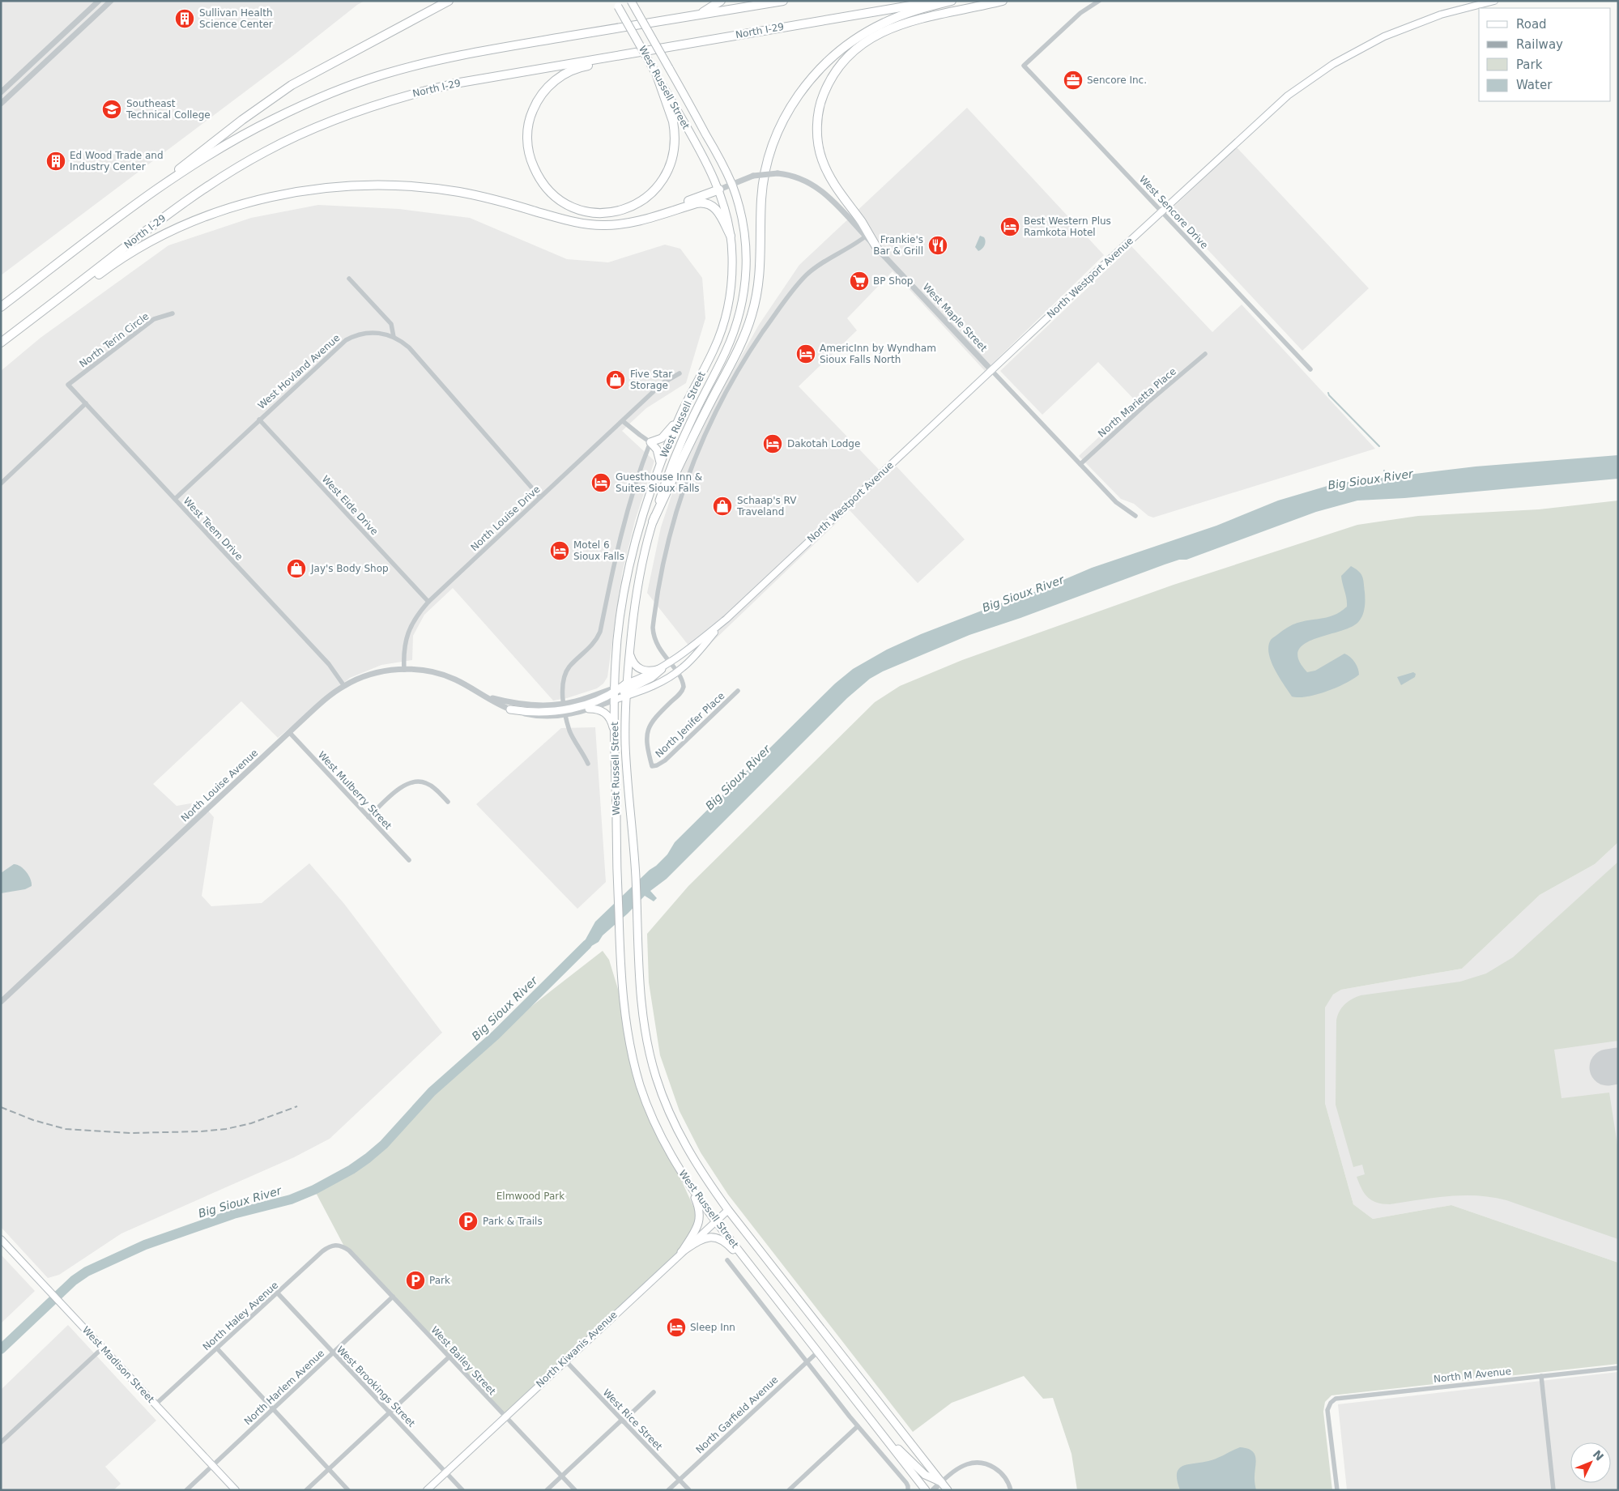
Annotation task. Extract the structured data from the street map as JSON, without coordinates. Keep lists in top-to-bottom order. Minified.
{"streets":{"highway":["North I-29","West Russell Street"],"main road":["North Westport Avenue","North Kiwanis Avenue","West Madison Street"],"street":["West Sencore Drive","West Maple Street","North Terin Circle","West Hovland Avenue","North Marietta Place","West Eide Drive","North Louise Drive","West Teem Drive","North Jenifer Place","North Louise Avenue","West Mulberry Street","North Haley Avenue","West Bailey Street","North M Avenue","West Brookings Street","North Harlem Avenue","North Garfield Avenue","West Rice Street"]},"crossings":[["West Russell Street","North Westport Avenue"],["West Russell Street","North Louise Avenue"],["West Russell Street","North Kiwanis Avenue"],["West Russell Street","North Garfield Avenue"],["West Sencore Drive","North Westport Avenue"],["North Westport Avenue","West Maple Street"],["North Westport Avenue","North Jenifer Place"],["North Westport Avenue","North Louise Avenue"],["West Maple Street","North Marietta Place"],["North Terin Circle","West Teem Drive"],["West Hovland Avenue","West Eide Drive"],["West Hovland Avenue","North Louise Drive"],["West Hovland Avenue","West Teem Drive"],["West Eide Drive","North Louise Drive"],["North Louise Drive","North Louise Avenue"],["West Teem Drive","North Louise Avenue"],["North Louise Avenue","West Mulberry Street"],["North Haley Avenue","West Bailey Street"],["North Haley Avenue","West Madison Street"],["North Haley Avenue","West Brookings Street"],["North Kiwanis Avenue","West Bailey Street"],["North Kiwanis Avenue","West Brookings Street"],["North Kiwanis Avenue","West Rice Street"],["West Bailey Street","North Harlem Avenue"],["West Madison Street","North Harlem Avenue"],["West Brookings Street","North Harlem Avenue"],["North Garfield Avenue","West Rice Street"]],"water":["Big Sioux River"],"parks":["Elmwood Park"],"places":{"building":["Sullivan Health Science Center","Ed Wood Trade and Industry Center"],"office":["Sencore Inc."],"school or university":["Southeast Technical College"],"hotel":["Best Western Plus Ramkota Hotel","AmericInn by Wyndham Sioux Falls North","Dakotah Lodge","Guesthouse Inn & Suites Sioux Falls","Motel 6 Sioux Falls","Sleep Inn"],"restaurant":["Frankie's Bar & Grill"],"supermarket":["BP Shop"],"shop":["Five Star Storage","Schaap's RV Traveland","Jay's Body Shop"],"parking":["Park & Trails","Park"]},"legend":["Road","Railway","Park","Water"],"north":"top right"}
